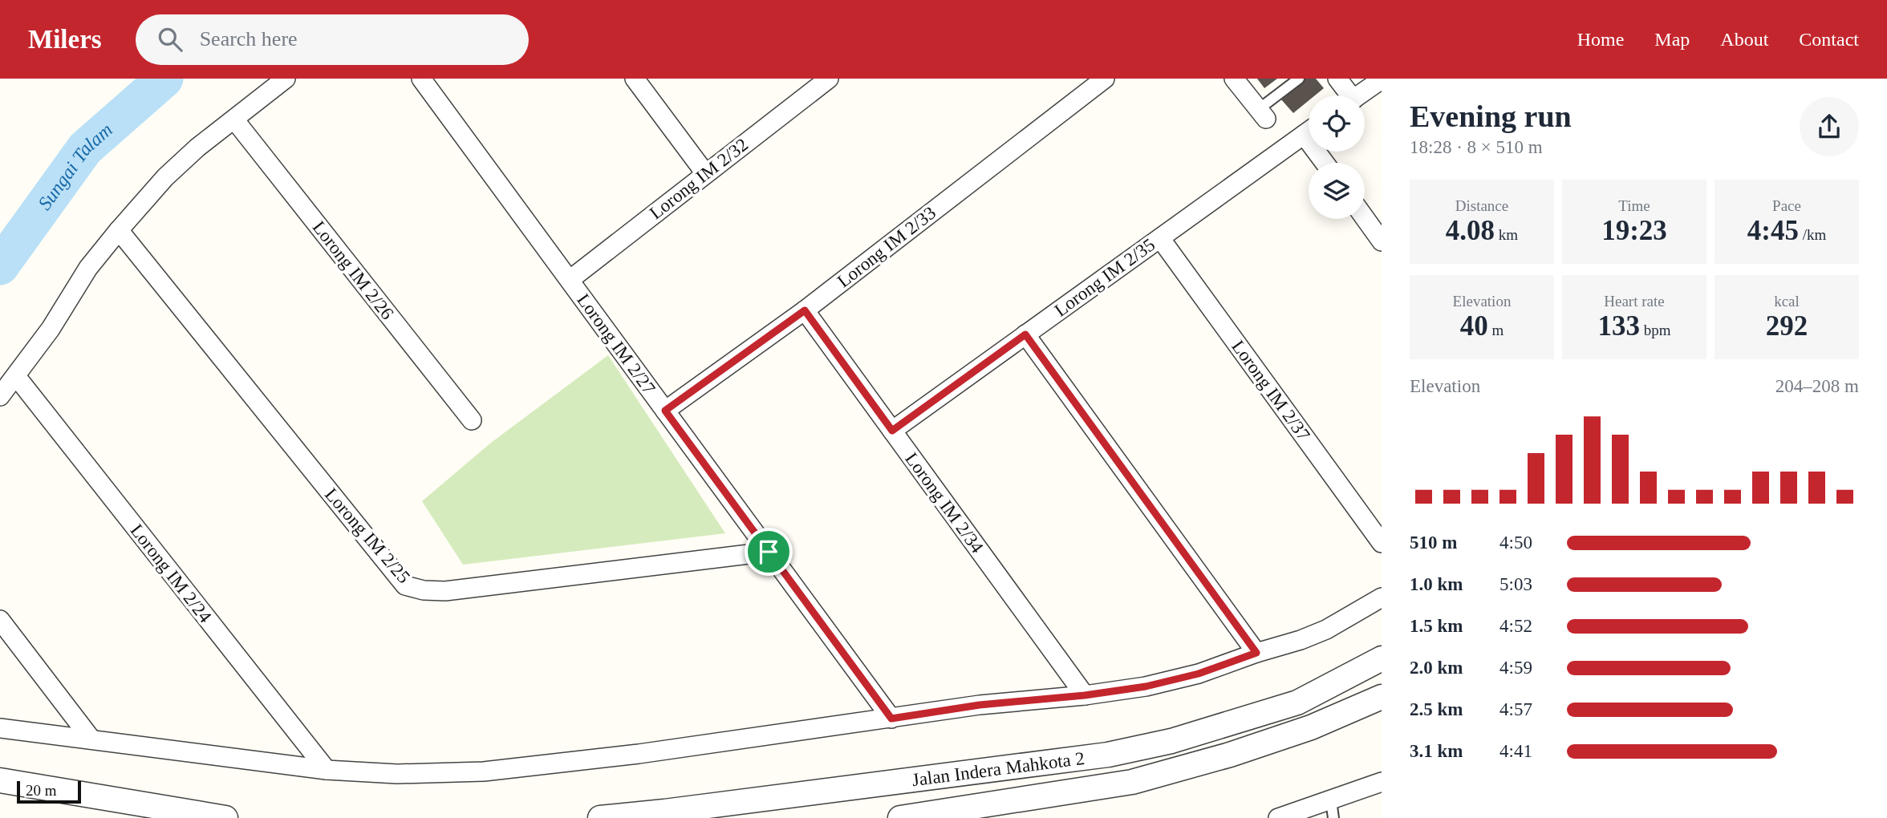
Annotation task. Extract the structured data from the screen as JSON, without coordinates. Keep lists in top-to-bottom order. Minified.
{"streets":{"street":["Lorong IM 2/32","Lorong IM 2/33","Lorong IM 2/26","Lorong IM 2/35","Lorong IM 2/27","Lorong IM 2/37","Lorong IM 2/34","Lorong IM 2/25","Lorong IM 2/24","Jalan Indera Mahkota 2"]},"crossings":[["Lorong IM 2/32","Lorong IM 2/27"],["Lorong IM 2/33","Lorong IM 2/27"],["Lorong IM 2/33","Lorong IM 2/34"],["Lorong IM 2/35","Lorong IM 2/37"],["Lorong IM 2/35","Lorong IM 2/34"],["Lorong IM 2/27","Lorong IM 2/25"]],"water":["Sungai Talam"],"scale_bar":"20 m","page":{"header":"Milers","search":"Search here","nav":["Home","Map","About","Contact"],"heading":["Evening run","18:28 · 8 × 510 m"],"stats":[["Distance","4.08 km"],["Time","19:23"],["Pace","4:45 /km"],["Elevation","40 m"],["Heart rate","133 bpm"],["kcal","292"]],"chart":["Elevation","204–208 m"],"list":[{"name":"510 m","note":"4:50"},{"name":"1.0 km","note":"5:03"},{"name":"1.5 km","note":"4:52"},{"name":"2.0 km","note":"4:59"},{"name":"2.5 km","note":"4:57"},{"name":"3.1 km","note":"4:41"}],"scale":"20 m"}}
